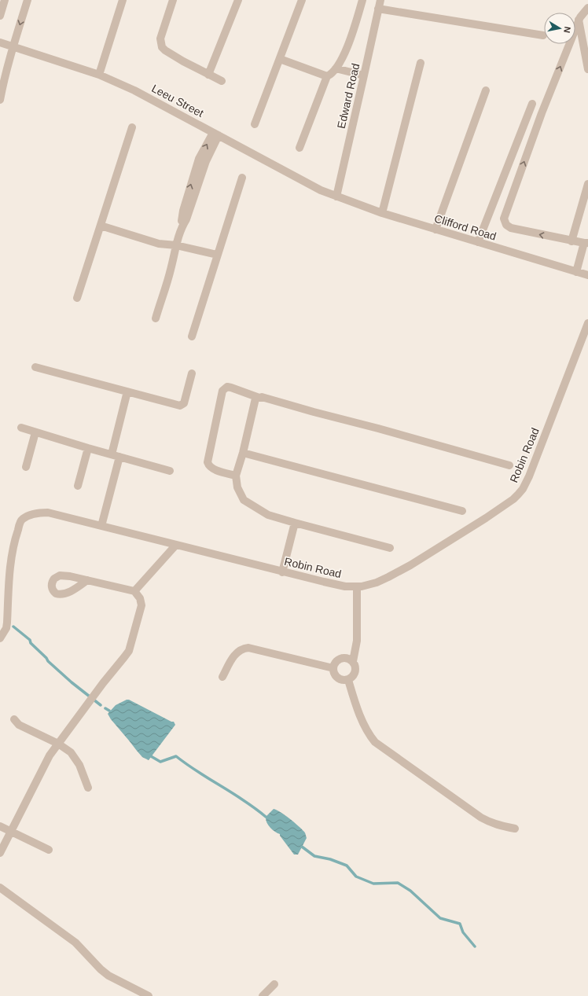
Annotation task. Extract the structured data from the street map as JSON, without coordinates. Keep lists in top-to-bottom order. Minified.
{"streets":{"street":["Edward Road","Leeu Street","Clifford Road","Robin Road"]},"crossings":[["Edward Road","Leeu Street"],["Edward Road","Clifford Road"],["Leeu Street","Clifford Road"]],"north":"right"}
